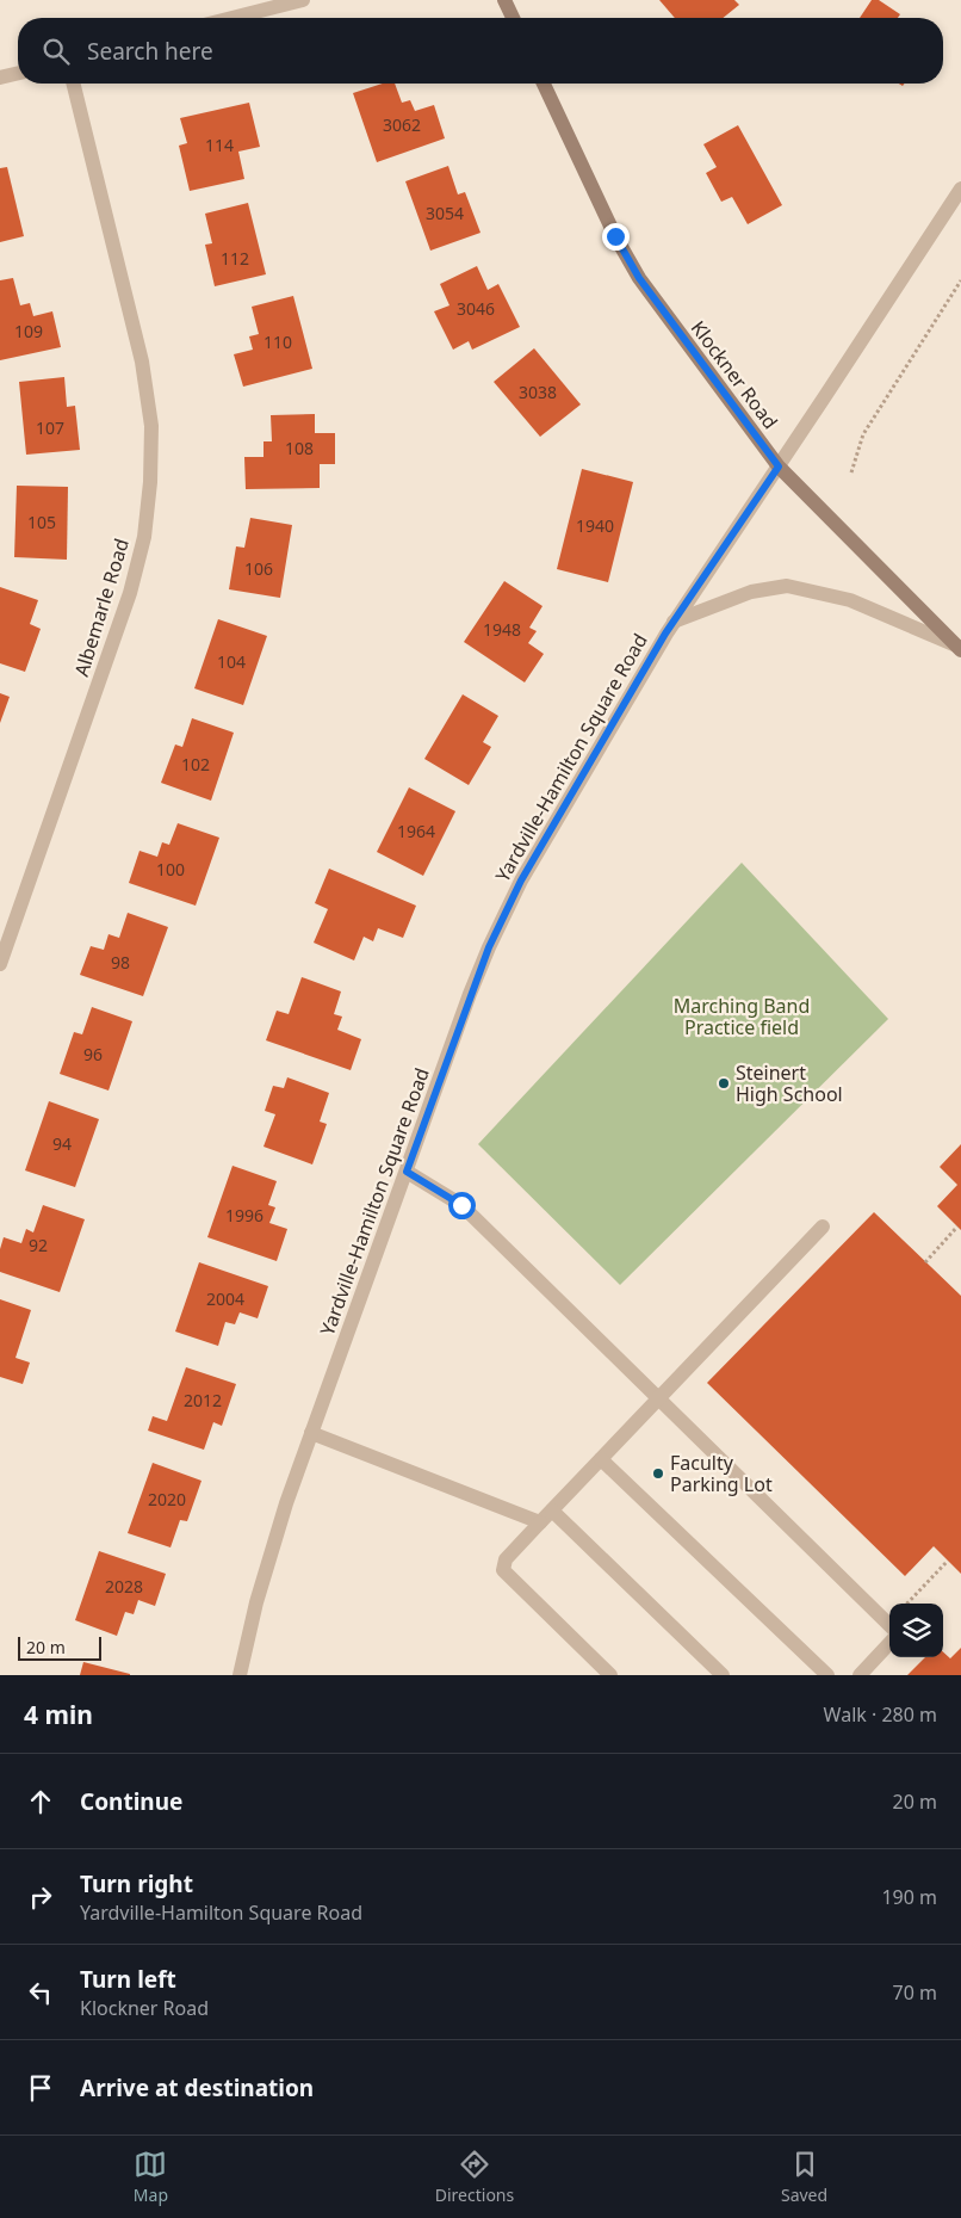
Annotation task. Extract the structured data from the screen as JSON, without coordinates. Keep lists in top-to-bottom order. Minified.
{"streets":{"main road":["Klockner Road"],"street":["Albemarle Road","Yardville-Hamilton Square Road"]},"crossings":[["Klockner Road","Yardville-Hamilton Square Road"]],"parks":["Marching Band Practice field"],"places":["Steinert High School","Faculty Parking Lot"],"house_numbers":["3062","114","3054","112","3046","109","110","3038","107","108","105","1940","106","1948","104","102","1964","100","98","96","94","1996","92","2004","2012","2020","2028"],"scale_bar":"20 m","page":{"search":"Search here","scale":"20 m","heading":["4 min","Walk · 280 m"],"list":[["Continue","20 m"],["Turn right","Yardville-Hamilton Square Road","190 m"],["Turn left","Klockner Road","70 m"],"Arrive at destination"],"nav":["Map","Directions","Saved"]}}
